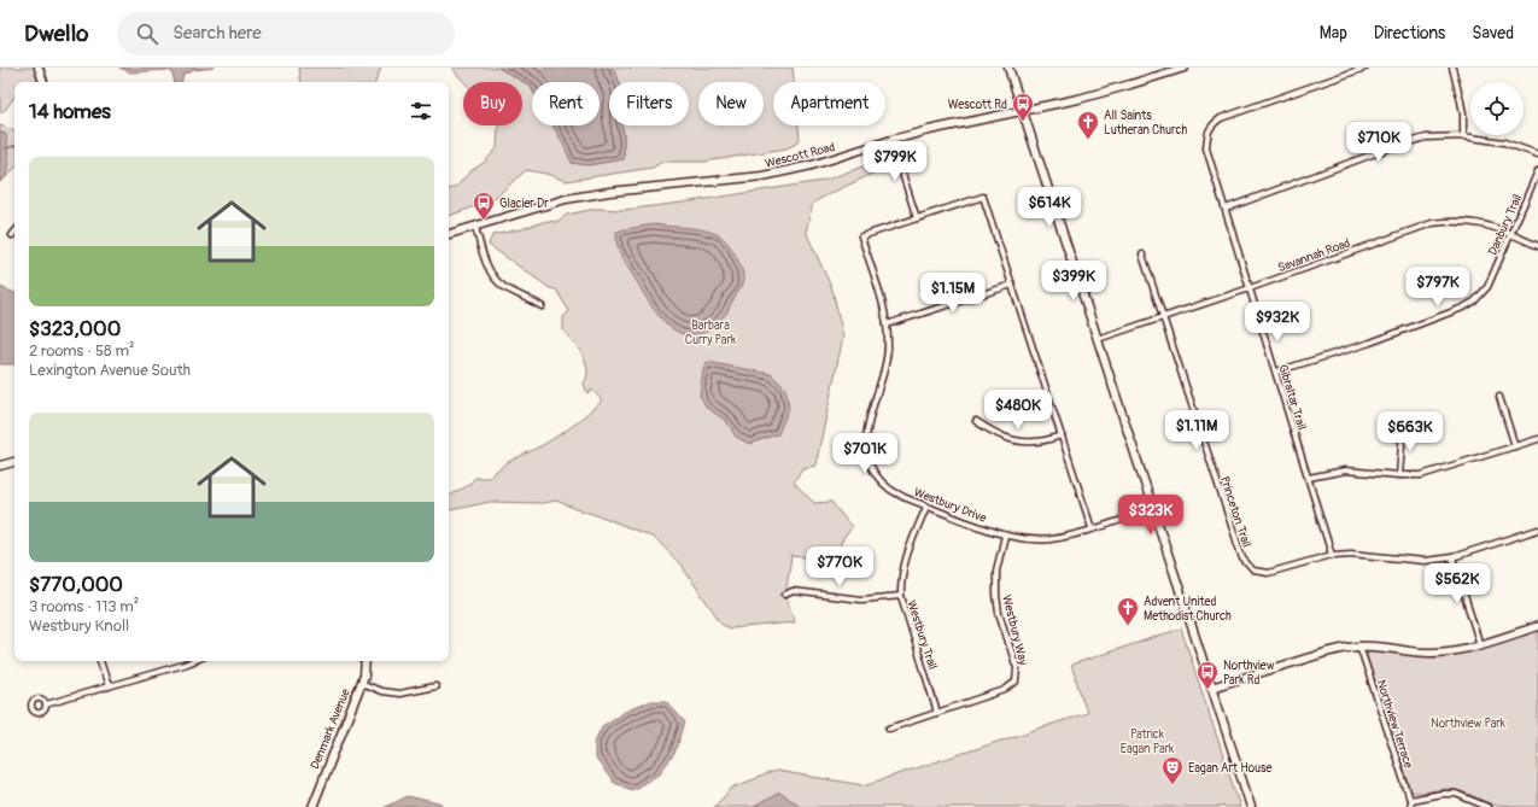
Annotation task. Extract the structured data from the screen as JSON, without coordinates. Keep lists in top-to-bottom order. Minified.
{"streets":{"street":["Wescott Road","Danbury Trail","Savannah Road","Gibraltar Trail","Westbury Drive","Princeton Trail","Westbury Way","Westbury Trail","Northview Terrace","Denmark Avenue"]},"crossings":[["Danbury Trail","Savannah Road"],["Danbury Trail","Gibraltar Trail"],["Savannah Road","Gibraltar Trail"],["Savannah Road","Princeton Trail"],["Gibraltar Trail","Princeton Trail"],["Westbury Drive","Westbury Way"],["Westbury Drive","Westbury Trail"],["Westbury Way","Westbury Trail"]],"parks":["Barbara Curry Park","Northview Park","Patrick Eagan Park"],"places":{"bus stop":["Wescott Rd","Glacier Dr","Northview Park Rd"],"church":["All Saints Lutheran Church","Advent United Methodist Church"],"theatre":["Eagan Art House"]},"page":{"header":"Dwello","search":"Search here","nav":["Map","Directions","Saved"],"chip":["Buy","Rent","Filters","New","Apartment"],"heading":"14 homes","price":["$710K","$799K","$614K","$399K","$797K","$1.15M","$932K","$480K","$1.11M","$663K","$701K","$323K","$770K","$562K"],"list":[{"name":"$323,000","note":"2 rooms · 58 m² · Lexington Avenue South"},{"name":"$770,000","note":"3 rooms · 113 m² · Westbury Knoll"}]}}
